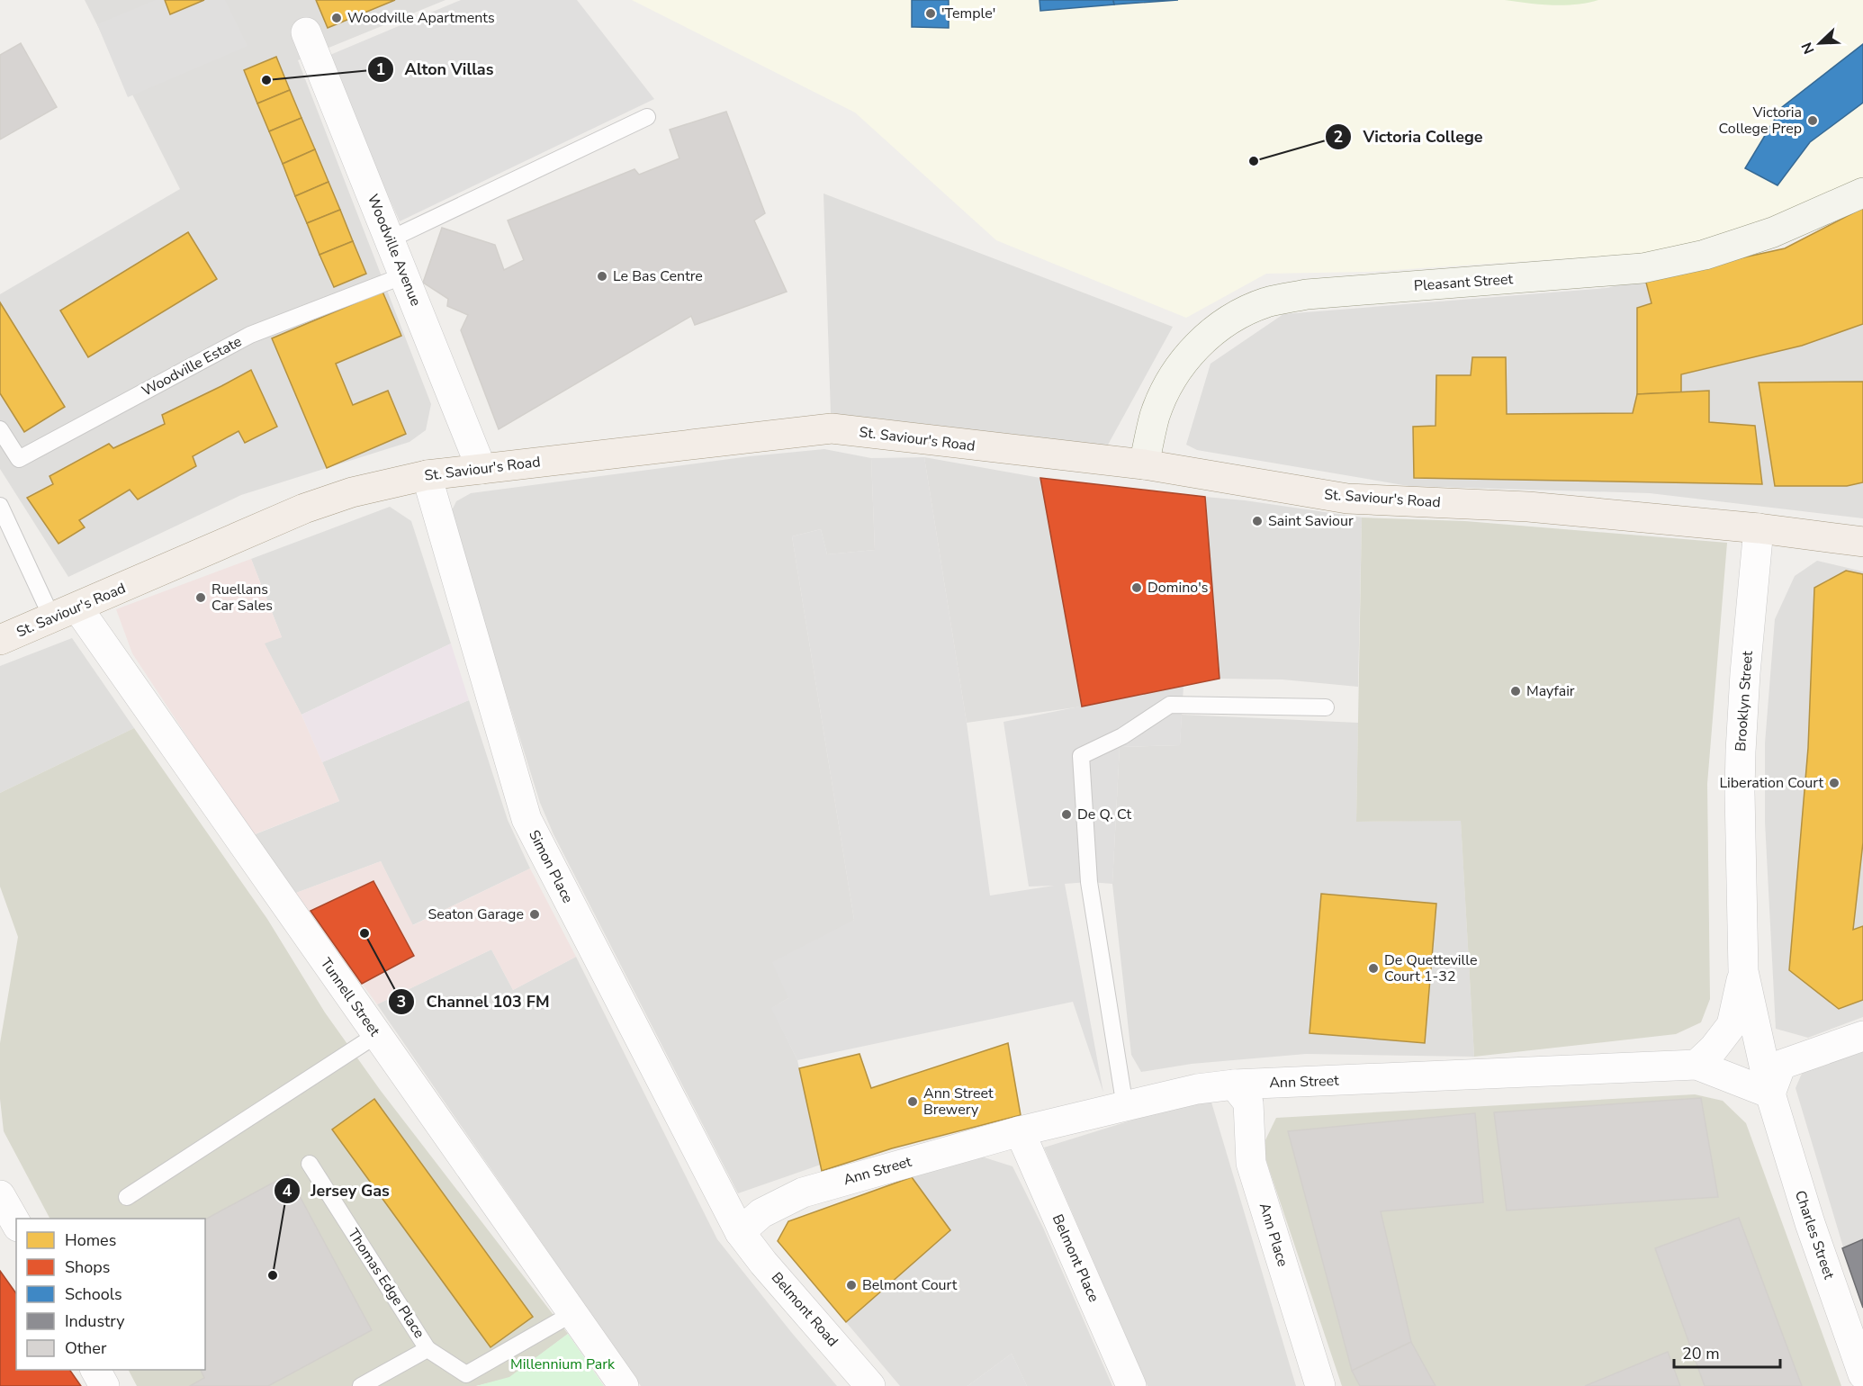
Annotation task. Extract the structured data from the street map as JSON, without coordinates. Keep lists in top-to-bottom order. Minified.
{"streets":{"main road":["Pleasant Street","St. Saviour's Road"],"street":["Woodville Avenue","Brooklyn Street","Simon Place","Tunnell Street","Ann Street","Ann Place","Charles Street","Belmont Place","Belmont Road"],"lane":["Woodville Estate","Thomas Edge Place"]},"crossings":[["Woodville Avenue","Woodville Estate"],["Woodville Avenue","St. Saviour's Road"],["Pleasant Street","St. Saviour's Road"],["St. Saviour's Road","Brooklyn Street"],["St. Saviour's Road","Simon Place"],["St. Saviour's Road","Tunnell Street"],["Brooklyn Street","Ann Street"],["Brooklyn Street","Charles Street"],["Simon Place","Ann Street"],["Simon Place","Belmont Road"],["Tunnell Street","Thomas Edge Place"],["Ann Street","Ann Place"],["Ann Street","Charles Street"],["Ann Street","Belmont Place"],["Ann Street","Belmont Road"]],"parks":["Millennium Park"],"places":["'Temple'","Woodville Apartments","Alton Villas","Victoria College Prep","Victoria College","Le Bas Centre","Saint Saviour","Domino's","Ruellans Car Sales","Mayfair","Liberation Court","De Q. Ct","Seaton Garage","Channel 103 FM","De Quetteville Court 1-32","Ann Street Brewery","Jersey Gas","Belmont Court"],"legend":["Homes","Shops","Schools","Industry","Other"],"scale_bar":"20 m","north":"bottom left"}
